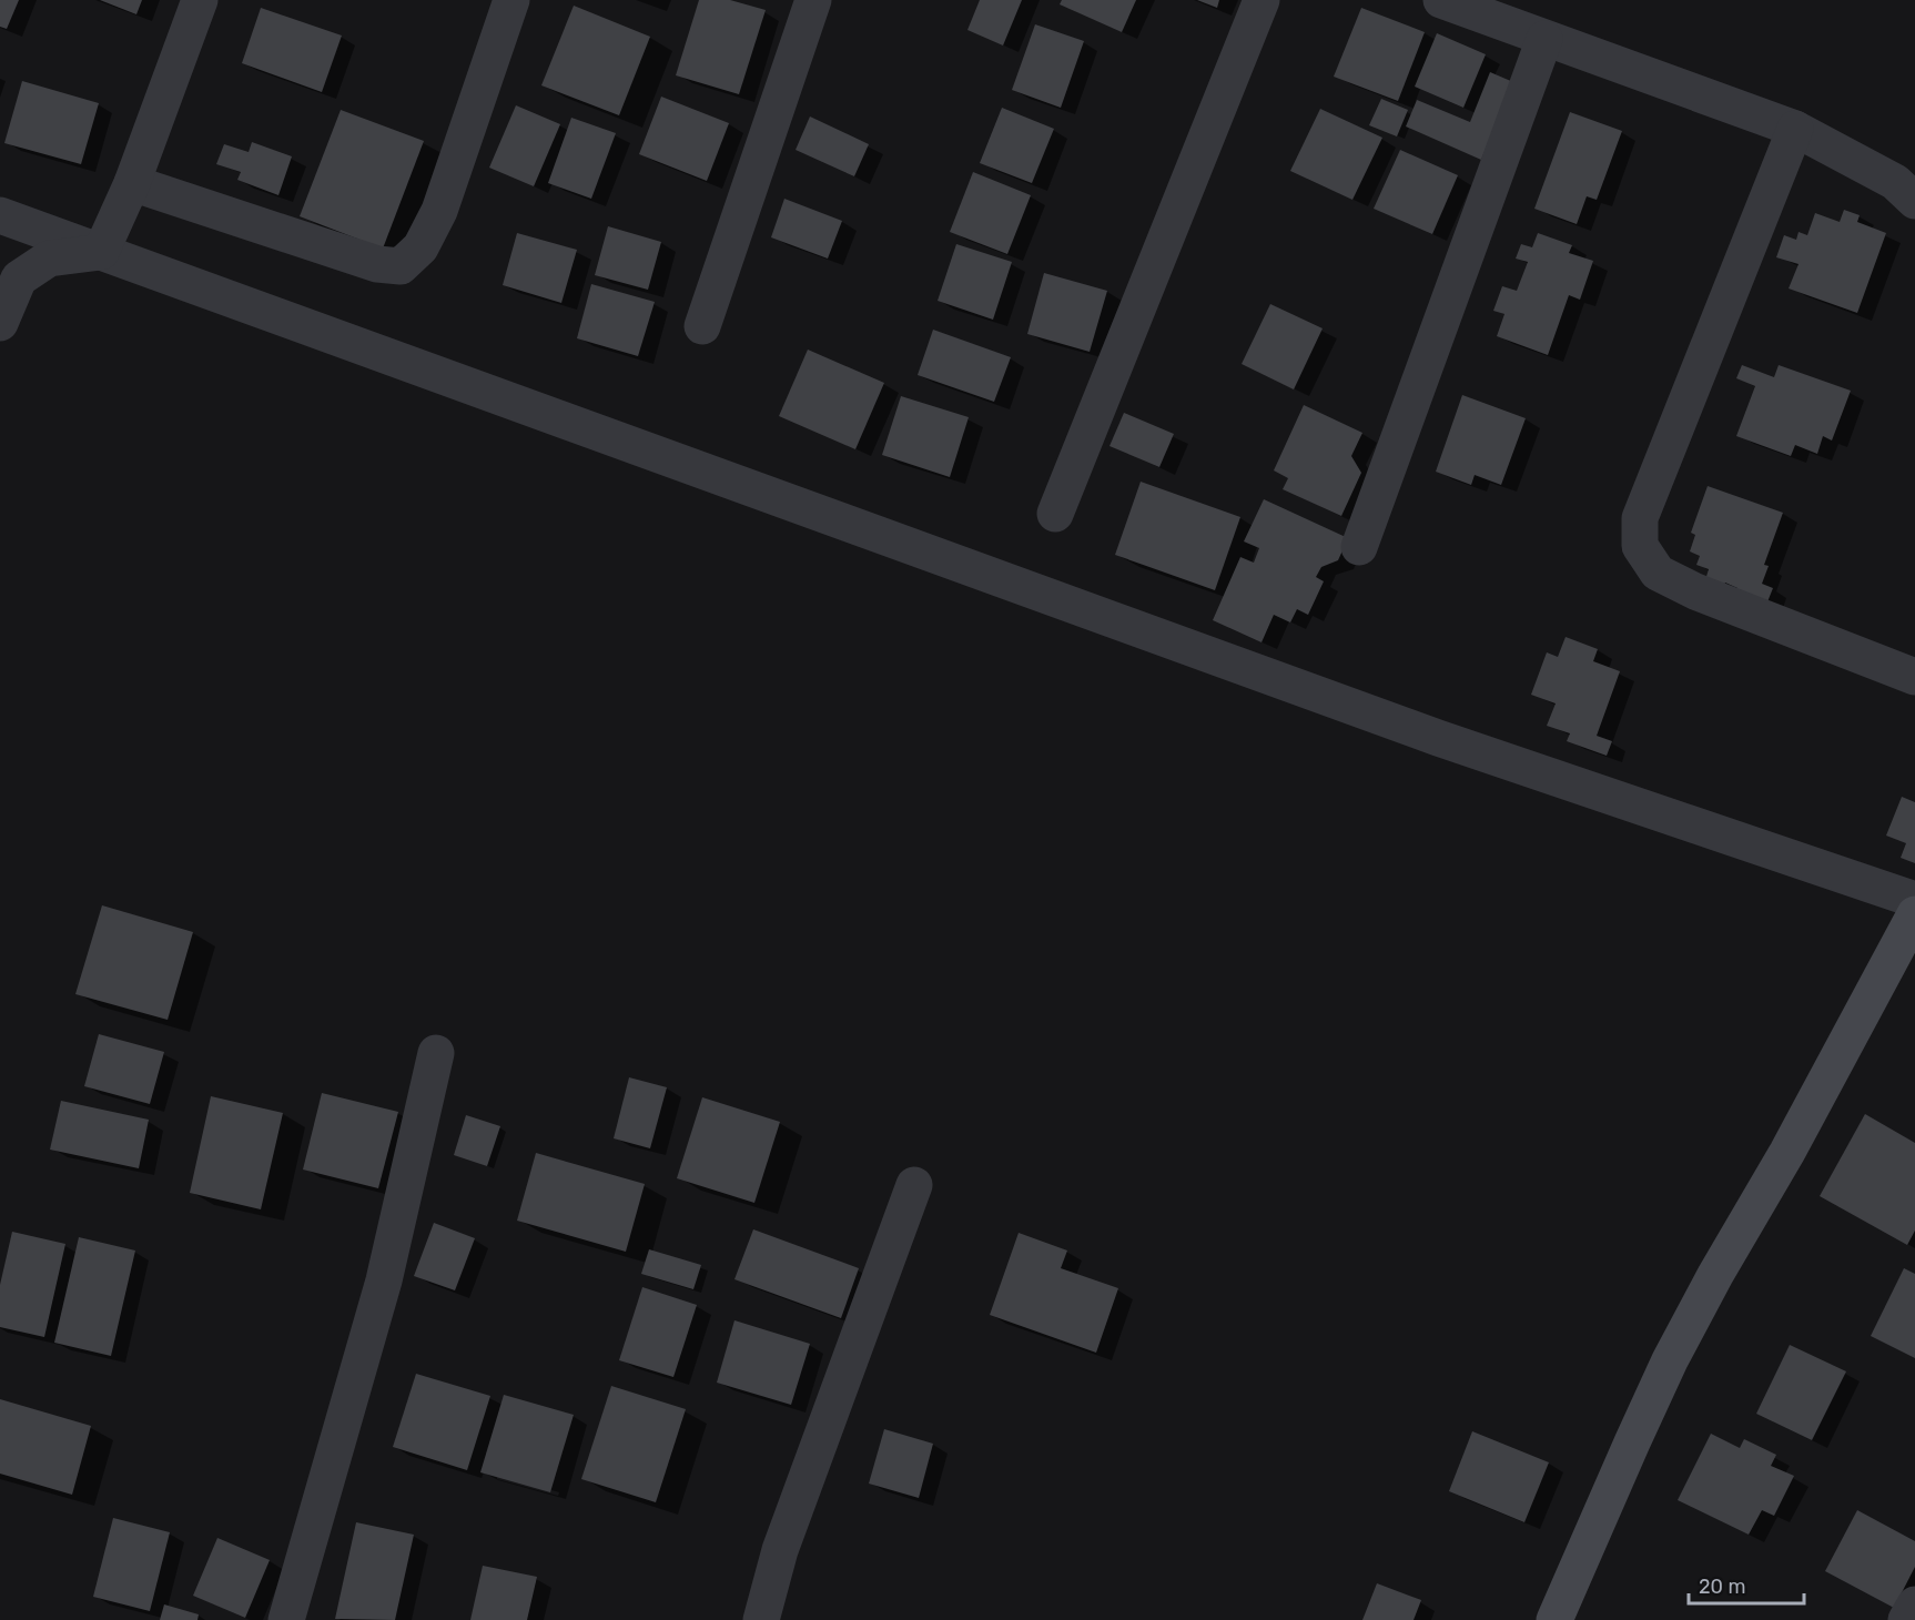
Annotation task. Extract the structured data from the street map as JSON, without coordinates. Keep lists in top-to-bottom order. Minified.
{"scale_bar":"20 m"}
